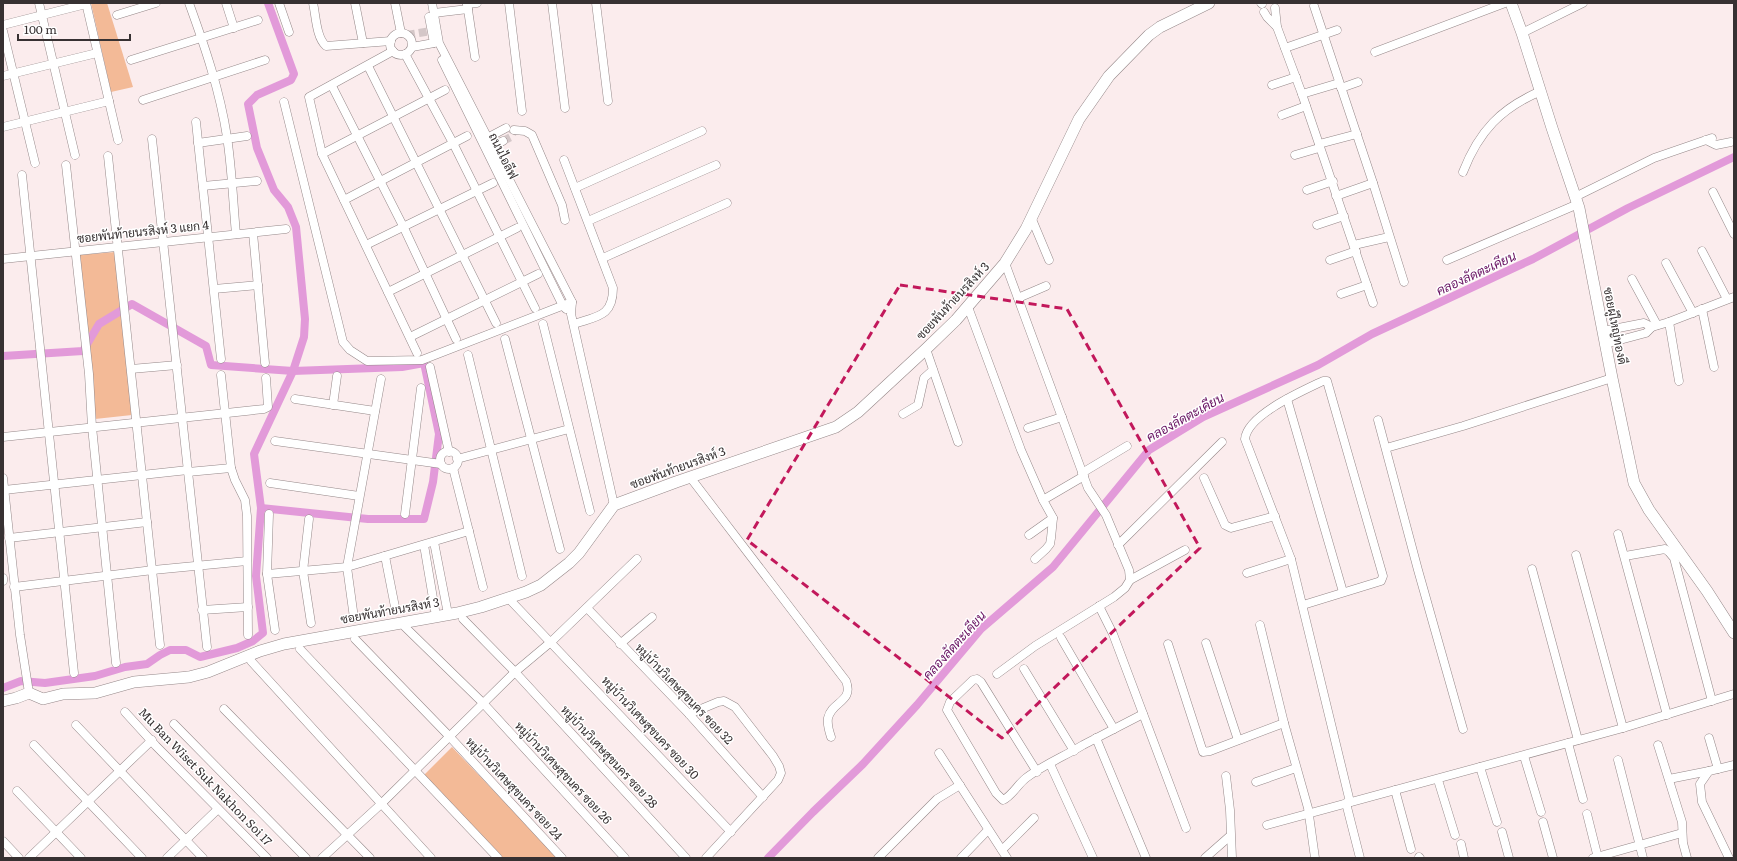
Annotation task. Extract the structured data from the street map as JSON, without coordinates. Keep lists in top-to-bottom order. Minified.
{"streets":{"street":["ถนนไอลีฟ","ซอยพันท้ายนรสิงห์ 3 แยก 4","ซอยพันท้ายนรสิงห์ 3","ซอยผู้ใหญ่ทองดี","หมู่บ้านวิเศษสุขนคร ซอย 32","หมู่บ้านวิเศษสุขนคร ซอย 30","หมู่บ้านวิเศษสุขนคร ซอย 28","หมู่บ้านวิเศษสุขนคร ซอย 26","Mu Ban Wiset Suk Nakhon Soi 17","หมู่บ้านวิเศษสุขนคร ซอย 24"]},"water":["คลองลัดตะเคียน"],"scale_bar":"100 m"}
